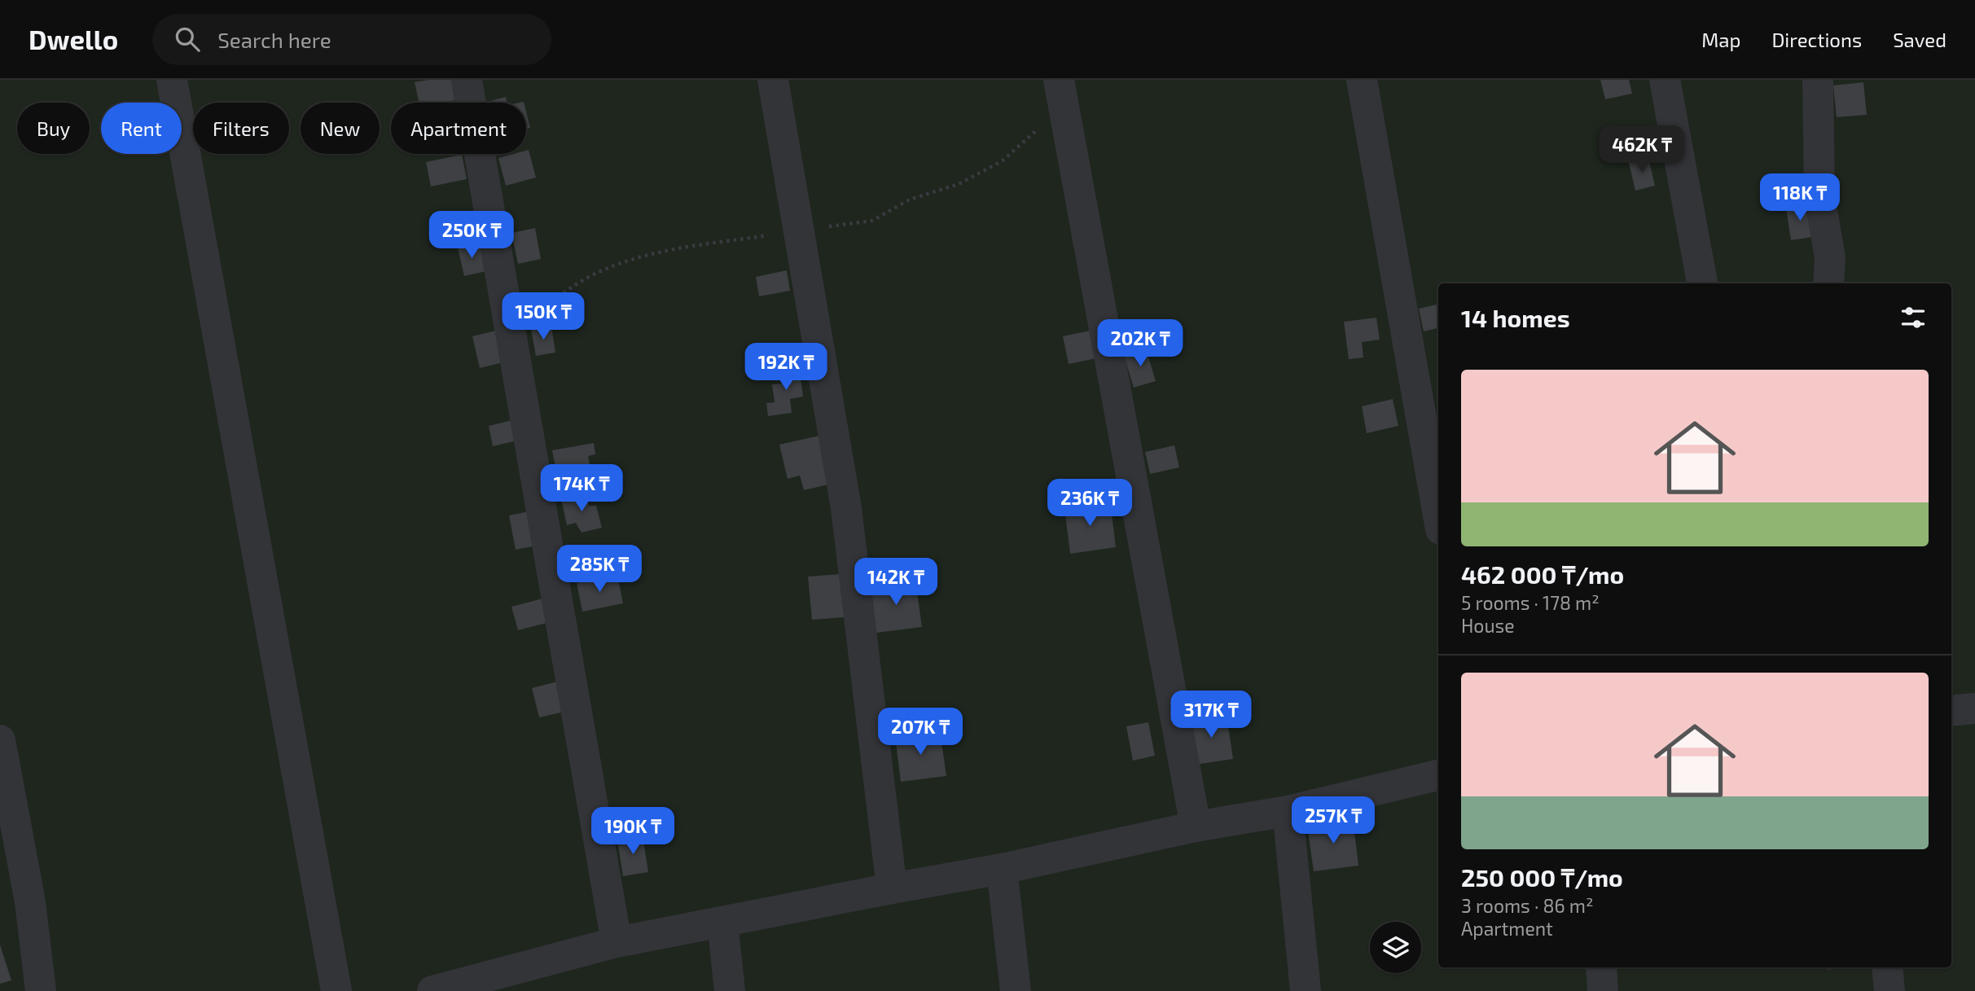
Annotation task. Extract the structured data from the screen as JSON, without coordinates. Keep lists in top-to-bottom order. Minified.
{"page":{"header":"Dwello","search":"Search here","nav":["Map","Directions","Saved"],"chip":["Buy","Rent","Filters","New","Apartment"],"price":["462K ₸","118K ₸","250K ₸","150K ₸","202K ₸","192K ₸","174K ₸","236K ₸","285K ₸","142K ₸","317K ₸","207K ₸","257K ₸","190K ₸"],"heading":"14 homes","list":[{"name":"462 000 ₸/mo","note":"5 rooms · 178 m² · House"},{"name":"250 000 ₸/mo","note":"3 rooms · 86 m² · Apartment"}]}}
